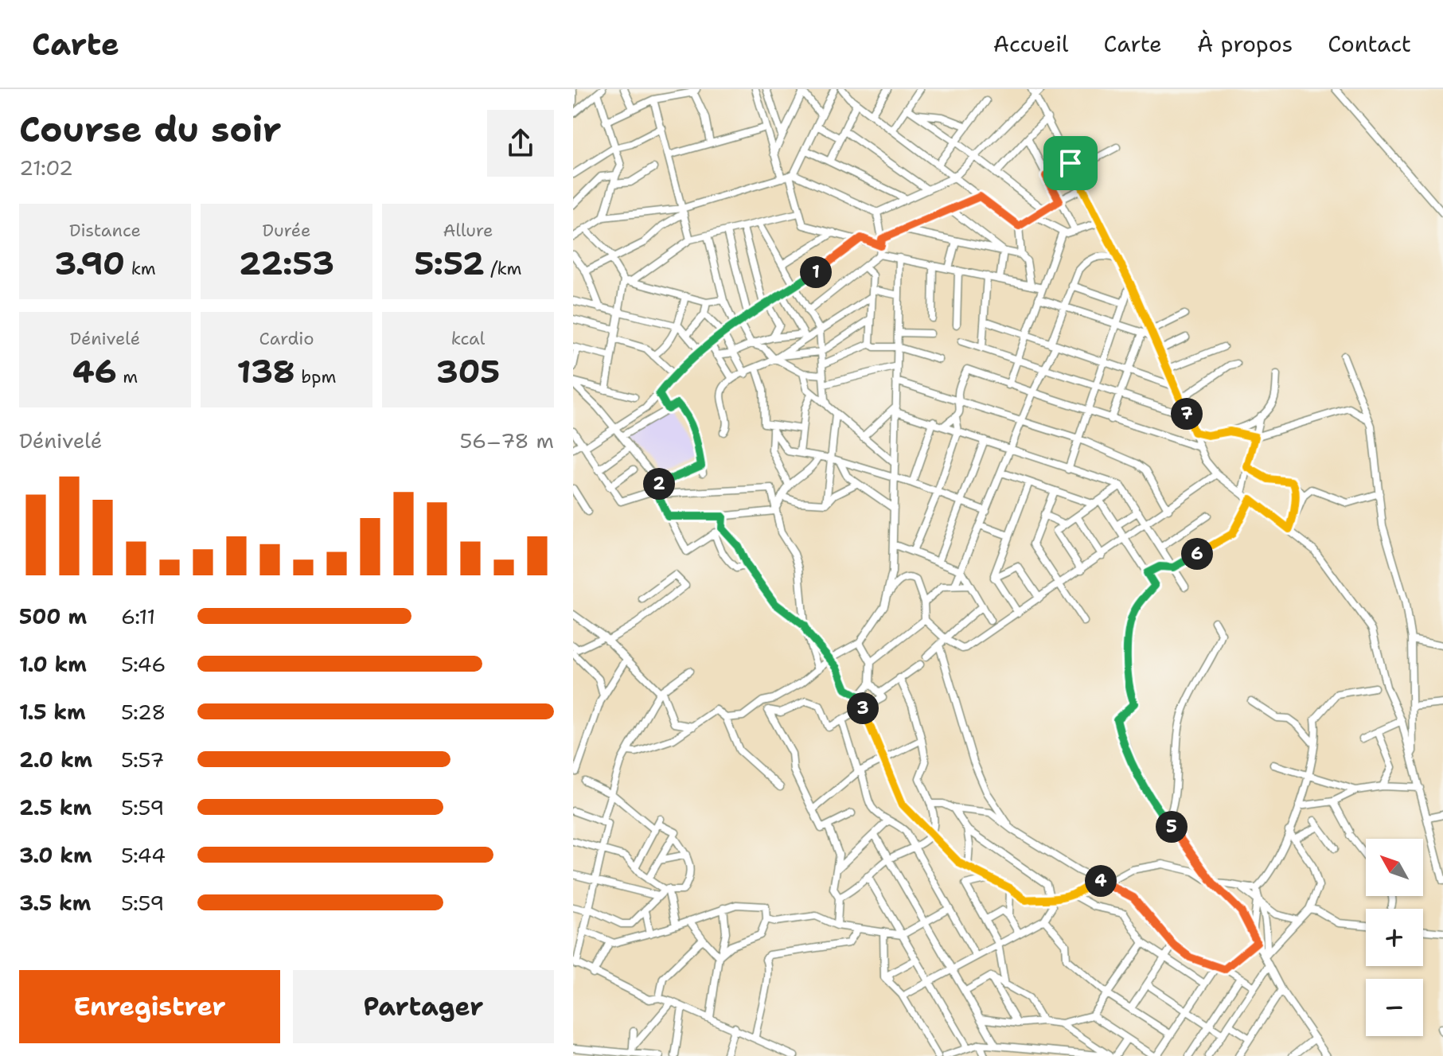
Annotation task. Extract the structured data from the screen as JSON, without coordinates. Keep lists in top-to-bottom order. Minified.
{"north":"top left","page":{"header":"Carte","nav":["Accueil","Carte","À propos","Contact"],"heading":["Course du soir","21:02"],"stats":[["Distance","3.90 km"],["Durée","22:53"],["Allure","5:52 /km"],["Dénivelé","46 m"],["Cardio","138 bpm"],["kcal","305"]],"pins":["1","7","2","6","3","5","4"],"chart":["Dénivelé","56–78 m"],"list":[{"name":"500 m","note":"6:11"},{"name":"1.0 km","note":"5:46"},{"name":"1.5 km","note":"5:28"},{"name":"2.0 km","note":"5:57"},{"name":"2.5 km","note":"5:59"},{"name":"3.0 km","note":"5:44"},{"name":"3.5 km","note":"5:59"}],"map_buttons":["+","−"],"buttons":["Enregistrer","Partager"]}}
